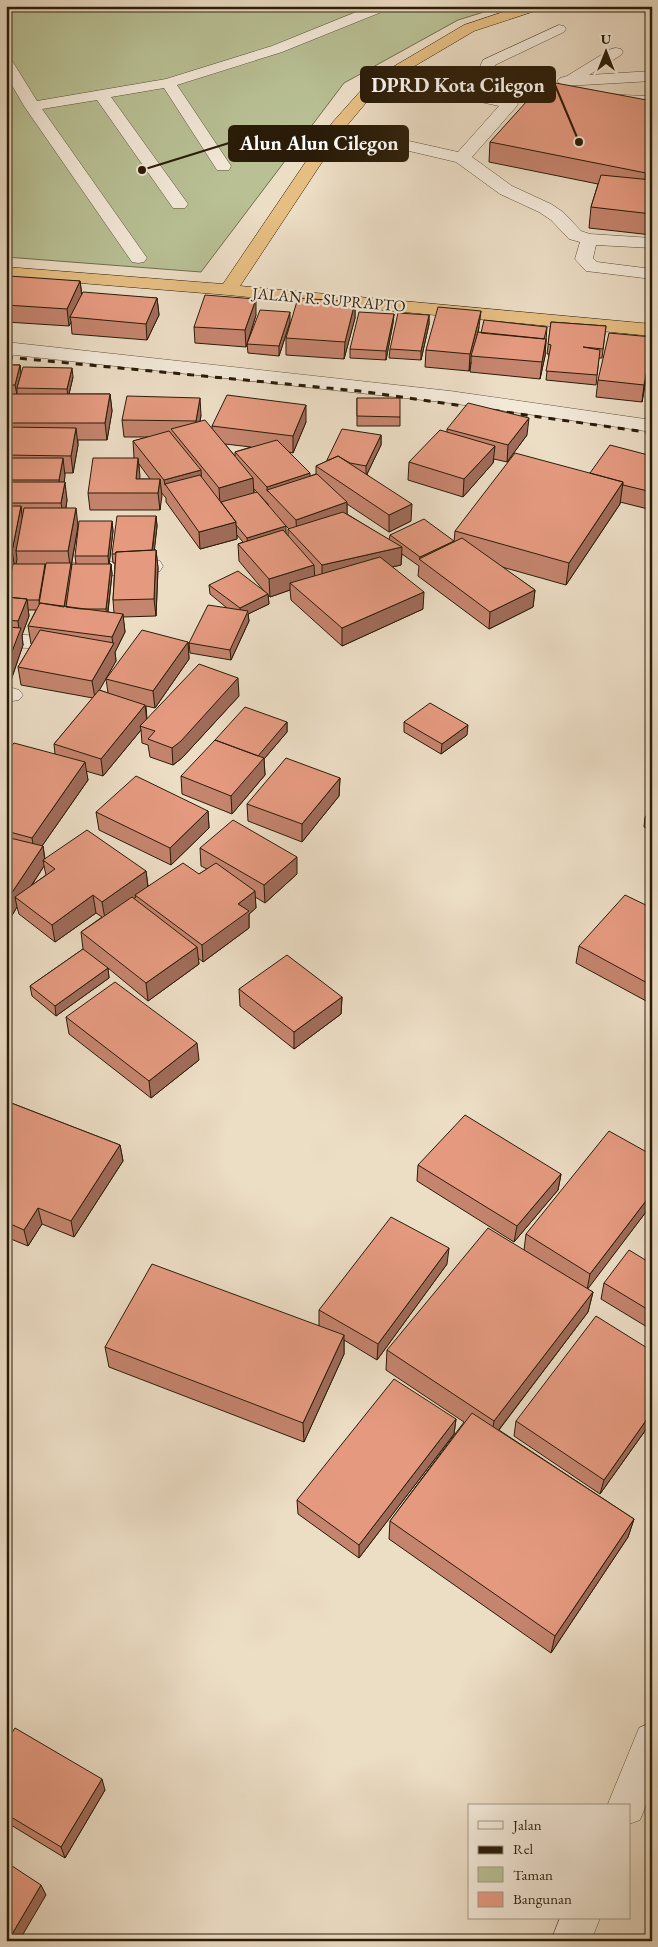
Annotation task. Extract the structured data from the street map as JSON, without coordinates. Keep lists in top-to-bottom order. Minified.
{"streets":{"highway":["JALAN R. SUPRAPTO"]},"places":["DPRD Kota Cilegon","Alun Alun Cilegon"],"legend":["Jalan","Rel","Taman","Bangunan"],"north":"top"}
